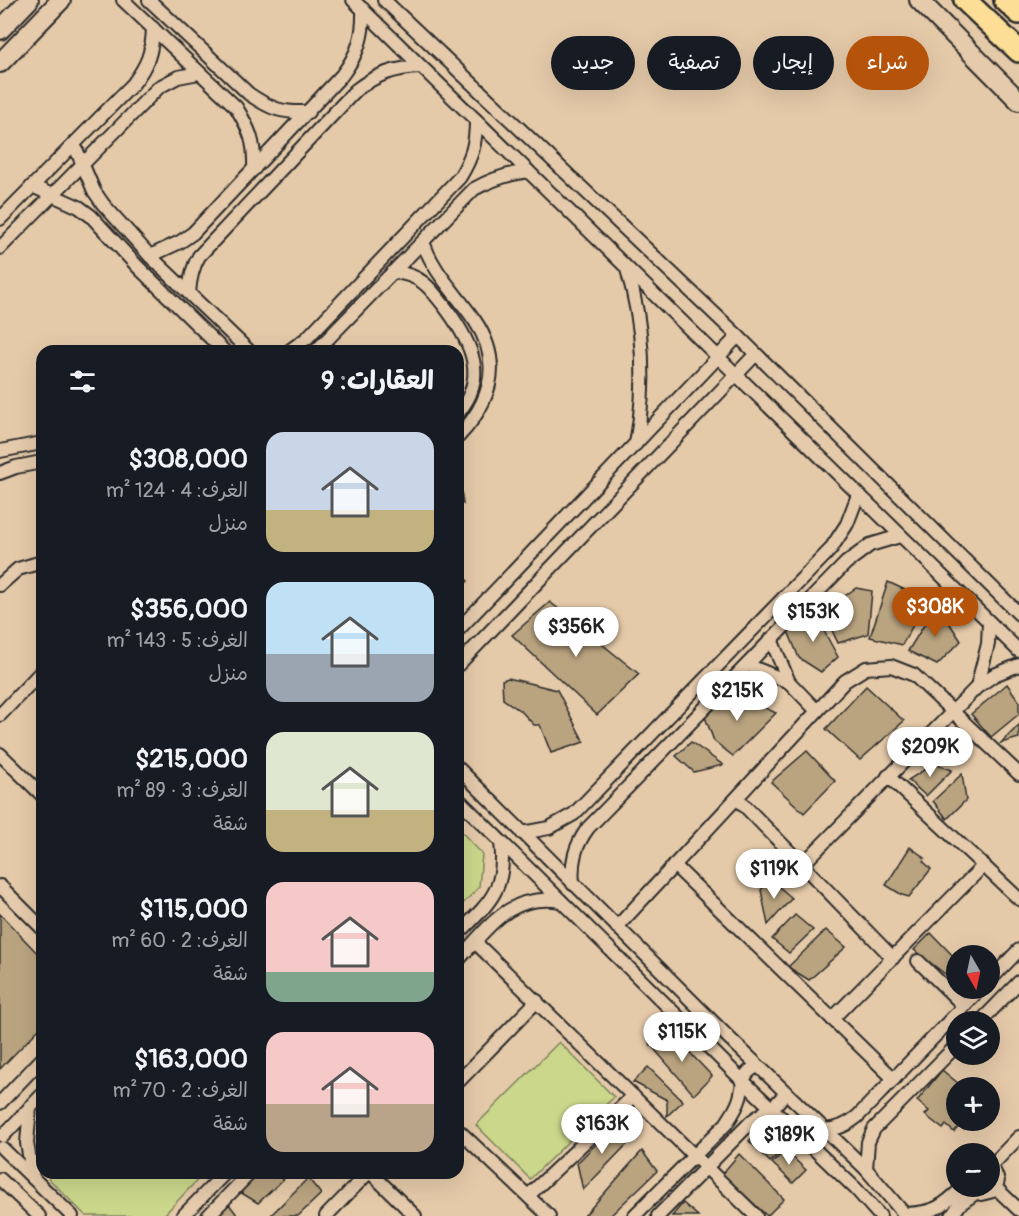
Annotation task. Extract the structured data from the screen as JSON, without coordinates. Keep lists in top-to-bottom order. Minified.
{"north":"bottom","page":{"chip":["شراء","إيجار","تصفية","جديد"],"heading":"العقارات: 9","list":[{"name":"$308,000","note":"الغرف: 4 · 124 m² · منزل"},{"name":"$356,000","note":"الغرف: 5 · 143 m² · منزل"},{"name":"$215,000","note":"الغرف: 3 · 89 m² · شقة"},{"name":"$115,000","note":"الغرف: 2 · 60 m² · شقة"},{"name":"$163,000","note":"الغرف: 2 · 70 m² · شقة"}],"price":["$308K","$153K","$356K","$215K","$209K","$119K","$115K","$163K","$189K"],"map_buttons":["+","−"]}}
